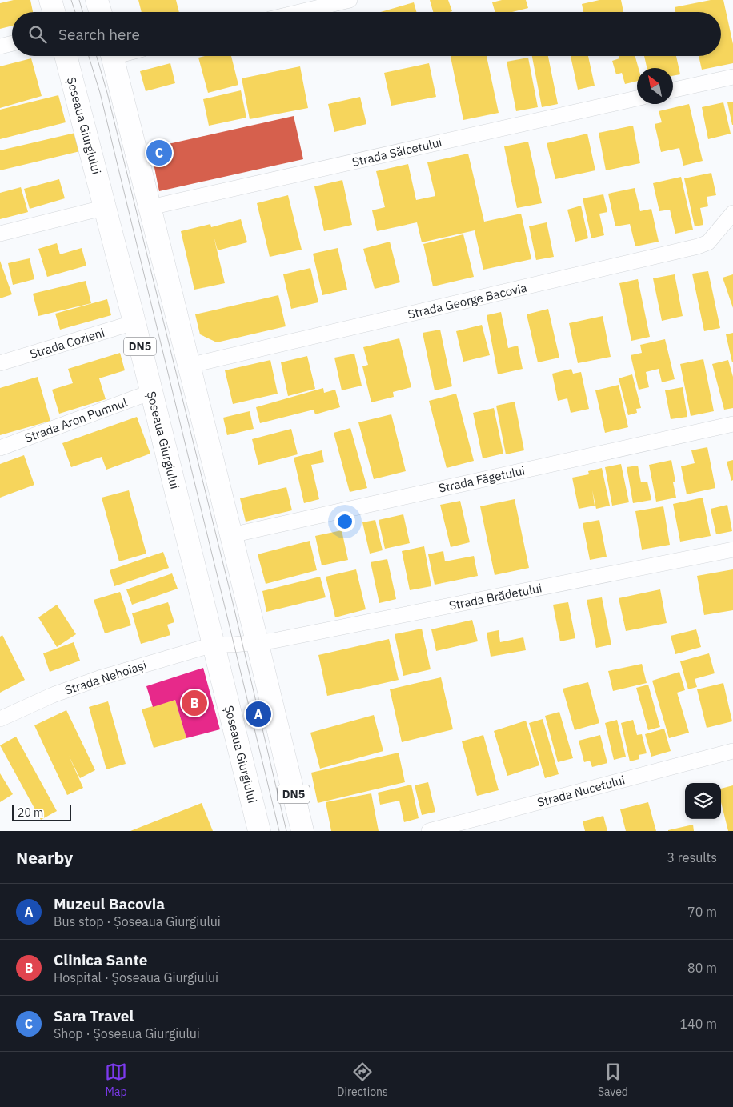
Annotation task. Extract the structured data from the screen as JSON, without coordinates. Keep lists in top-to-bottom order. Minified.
{"streets":{"main road":["Șoseaua Giurgiului","DN5"],"street":["Strada Sălcetului","Strada George Bacovia","Strada Cozieni","Strada Aron Pumnul","Strada Făgetului","Strada Brădetului","Strada Nehoiași","Strada Nucetului"]},"crossings":[["Șoseaua Giurgiului","Strada Cozieni"],["Șoseaua Giurgiului","Strada Aron Pumnul"],["Șoseaua Giurgiului","Strada Brădetului"],["Șoseaua Giurgiului","Strada Nehoiași"],["Strada Sălcetului","DN5"],["Strada George Bacovia","DN5"],["DN5","Strada Făgetului"],["DN5","Strada Brădetului"],["Strada Brădetului","Strada Nehoiași"]],"scale_bar":"20 m","north":"top left","page":{"search":"Search here","pins":["C","B","A"],"scale":"20 m","heading":["Nearby","3 results"],"list":[{"mark":"A","name":"Muzeul Bacovia","note":"Bus stop · Șoseaua Giurgiului","value":"70 m"},{"mark":"B","name":"Clinica Sante","note":"Hospital · Șoseaua Giurgiului","value":"80 m"},{"mark":"C","name":"Sara Travel","note":"Shop · Șoseaua Giurgiului","value":"140 m"}],"nav":["Map","Directions","Saved"]}}
